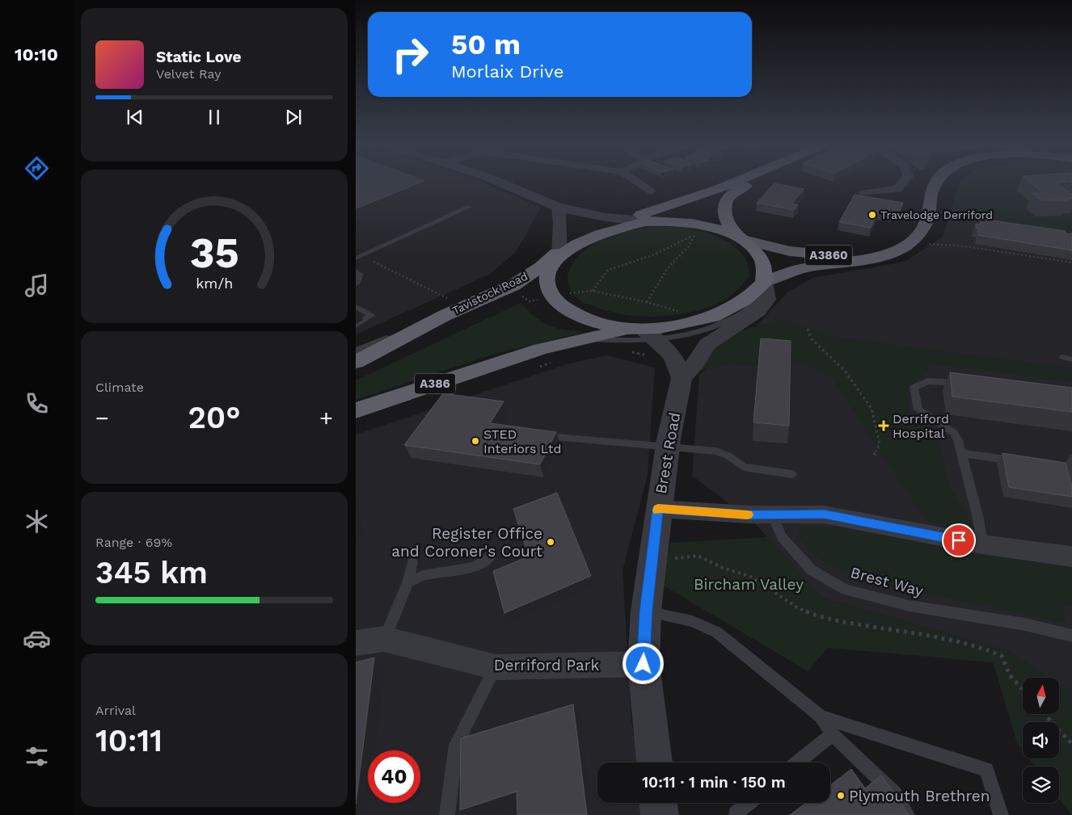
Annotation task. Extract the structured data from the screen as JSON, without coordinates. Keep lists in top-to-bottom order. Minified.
{"streets":{"highway":["Tavistock Road","A386"],"main road":["A3860"],"street":["Brest Road","Derriford Park"],"lane":["Brest Way"]},"crossings":[["Brest Road","Derriford Park"]],"parks":["Bircham Valley"],"places":{"other":["Travelodge Derriford","STED Interiors Ltd","Register Office and Coroner's Court","Plymouth Brethren"],"health":["Derriford Hospital"]},"north":"top","page":{"tabs":"10:10","turn":["50 m","Morlaix Drive"],"song":["Static Love","Velvet Ray"],"tile":["Climate",["Range · 69%","345 km"],["Arrival","10:11"]],"heat":["−","20°","+"],"limit":"40","trip":"10:11 · 1 min · 150 m","gauge":["35","km/h"]}}
